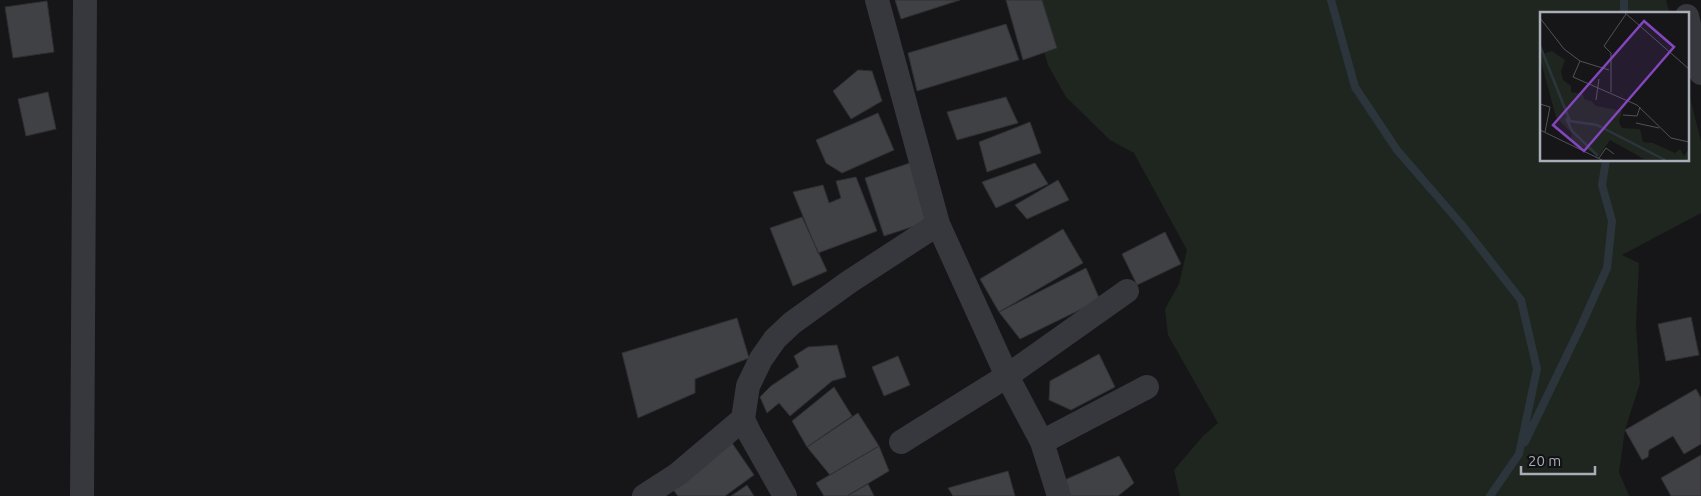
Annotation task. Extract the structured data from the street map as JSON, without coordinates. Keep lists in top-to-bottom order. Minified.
{"scale_bar":"20 m"}
